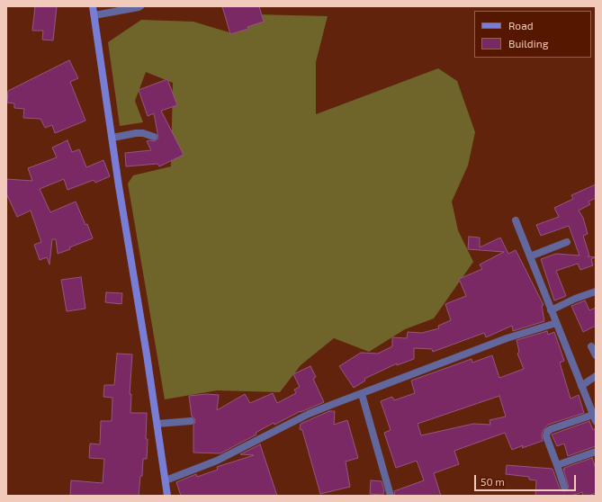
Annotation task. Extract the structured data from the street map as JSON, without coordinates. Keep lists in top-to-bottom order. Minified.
{"legend":["Road","Building"],"scale_bar":"50 m"}
